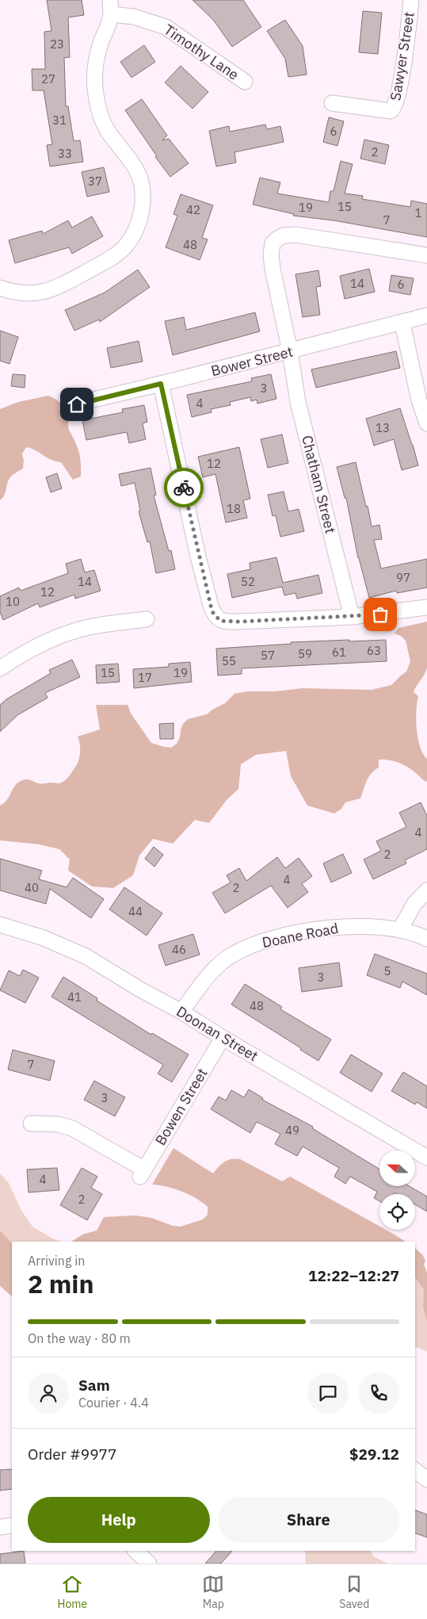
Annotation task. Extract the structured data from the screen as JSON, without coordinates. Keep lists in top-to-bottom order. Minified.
{"streets":{"street":["Timothy Lane","Sawyer Street","Bower Street","Chatham Street","Doane Road","Doonan Street","Bowen Street"]},"crossings":[["Bower Street","Chatham Street"],["Doane Road","Doonan Street"],["Doonan Street","Bowen Street"]],"house_numbers":["23","27","31","6","2","33","37","15","19","42","1","7","48","14","6","3","4","13","12","18","97","14","52","12","10","63","61","59","57","55","15","19","17","4","2","4","40","2","44","46","5","3","41","48","7","3","49","4","2"],"north":"left","page":{"heading":["2 min","Arriving in","12:22–12:27"],"panel":["Sam","Courier · 4.4","Order #9977","$29.12"],"bar":"On the way · 80 m","buttons":["Help","Share"],"tabs":["Home","Map","Saved"]}}
